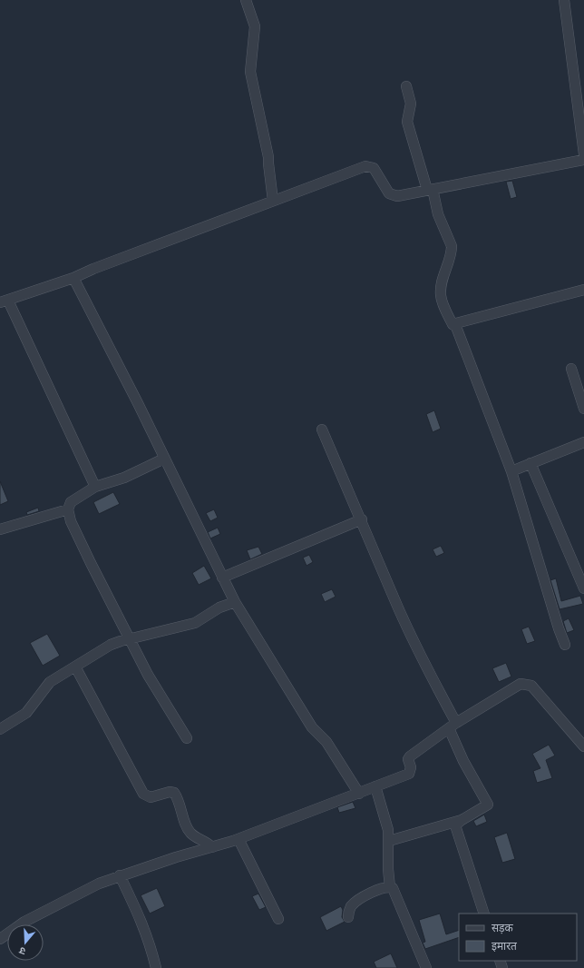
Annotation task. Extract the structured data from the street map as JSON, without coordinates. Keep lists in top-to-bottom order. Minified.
{"legend":["सड़क","इमारत"],"north":"bottom"}
